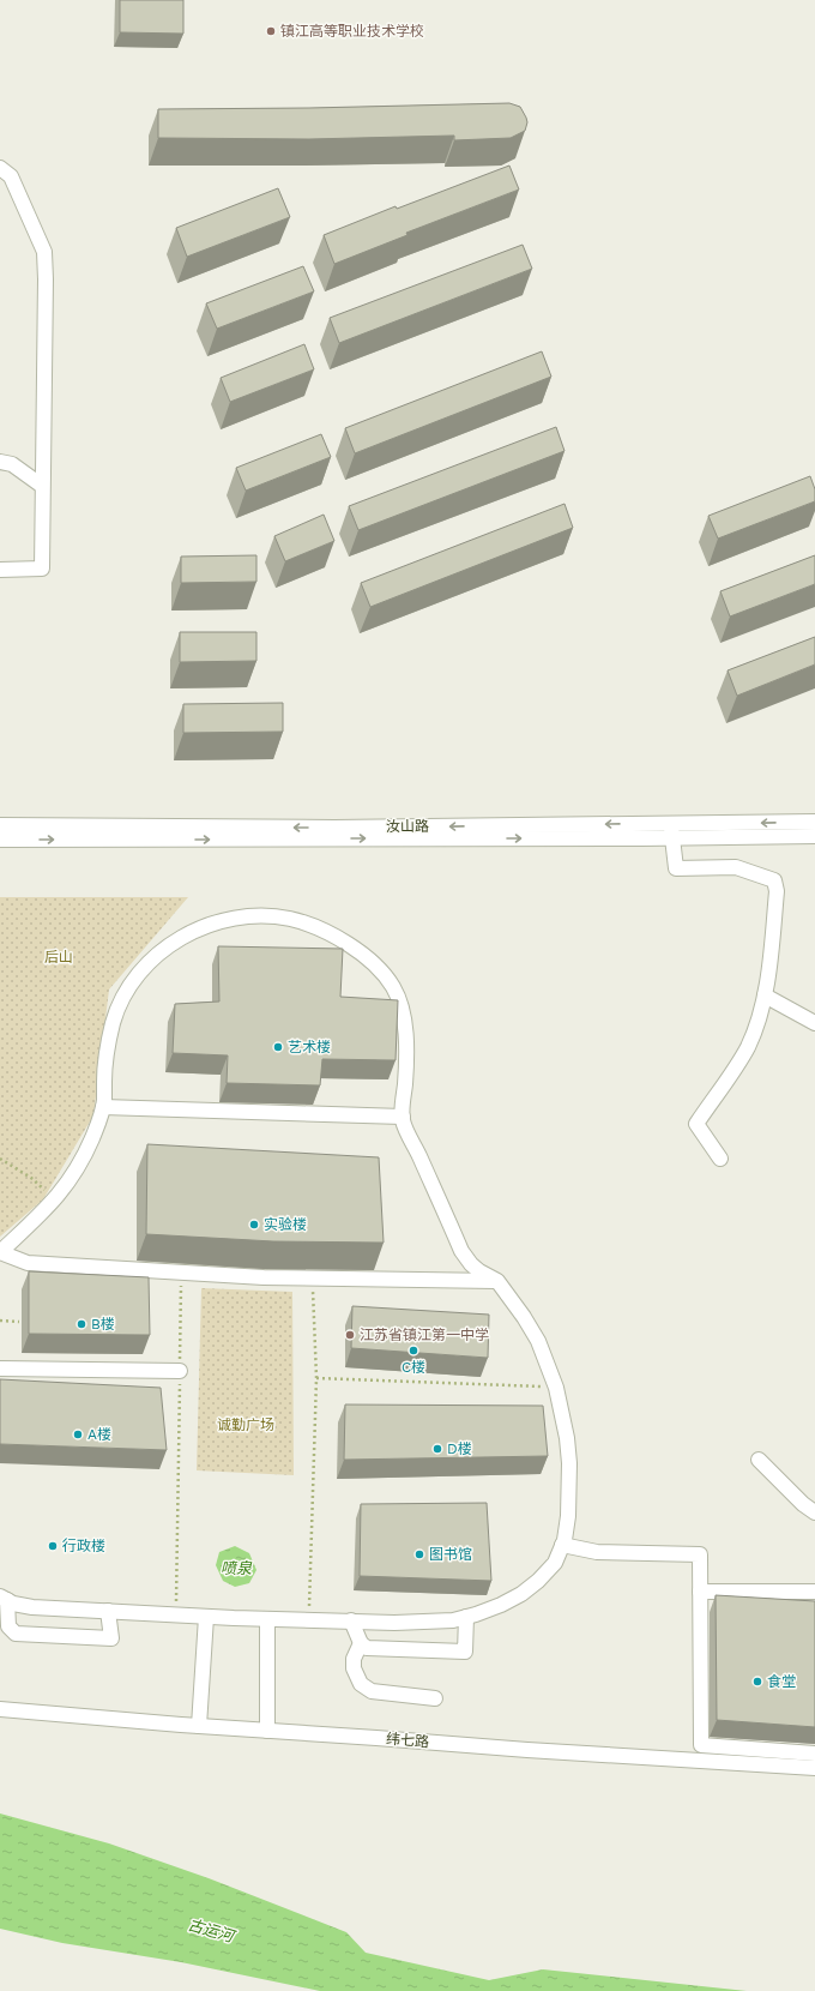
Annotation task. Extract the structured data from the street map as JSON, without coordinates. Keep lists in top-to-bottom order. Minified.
{"streets":{"street":["汝山路","纬七路"]},"water":["喷泉","古运河"],"parks":["后山","诚勤广场"],"places":["镇江高等职业技术学校","艺术楼","实验楼","B楼","江苏省镇江第一中学","C楼","A楼","D楼","行政楼","图书馆","食堂"]}
